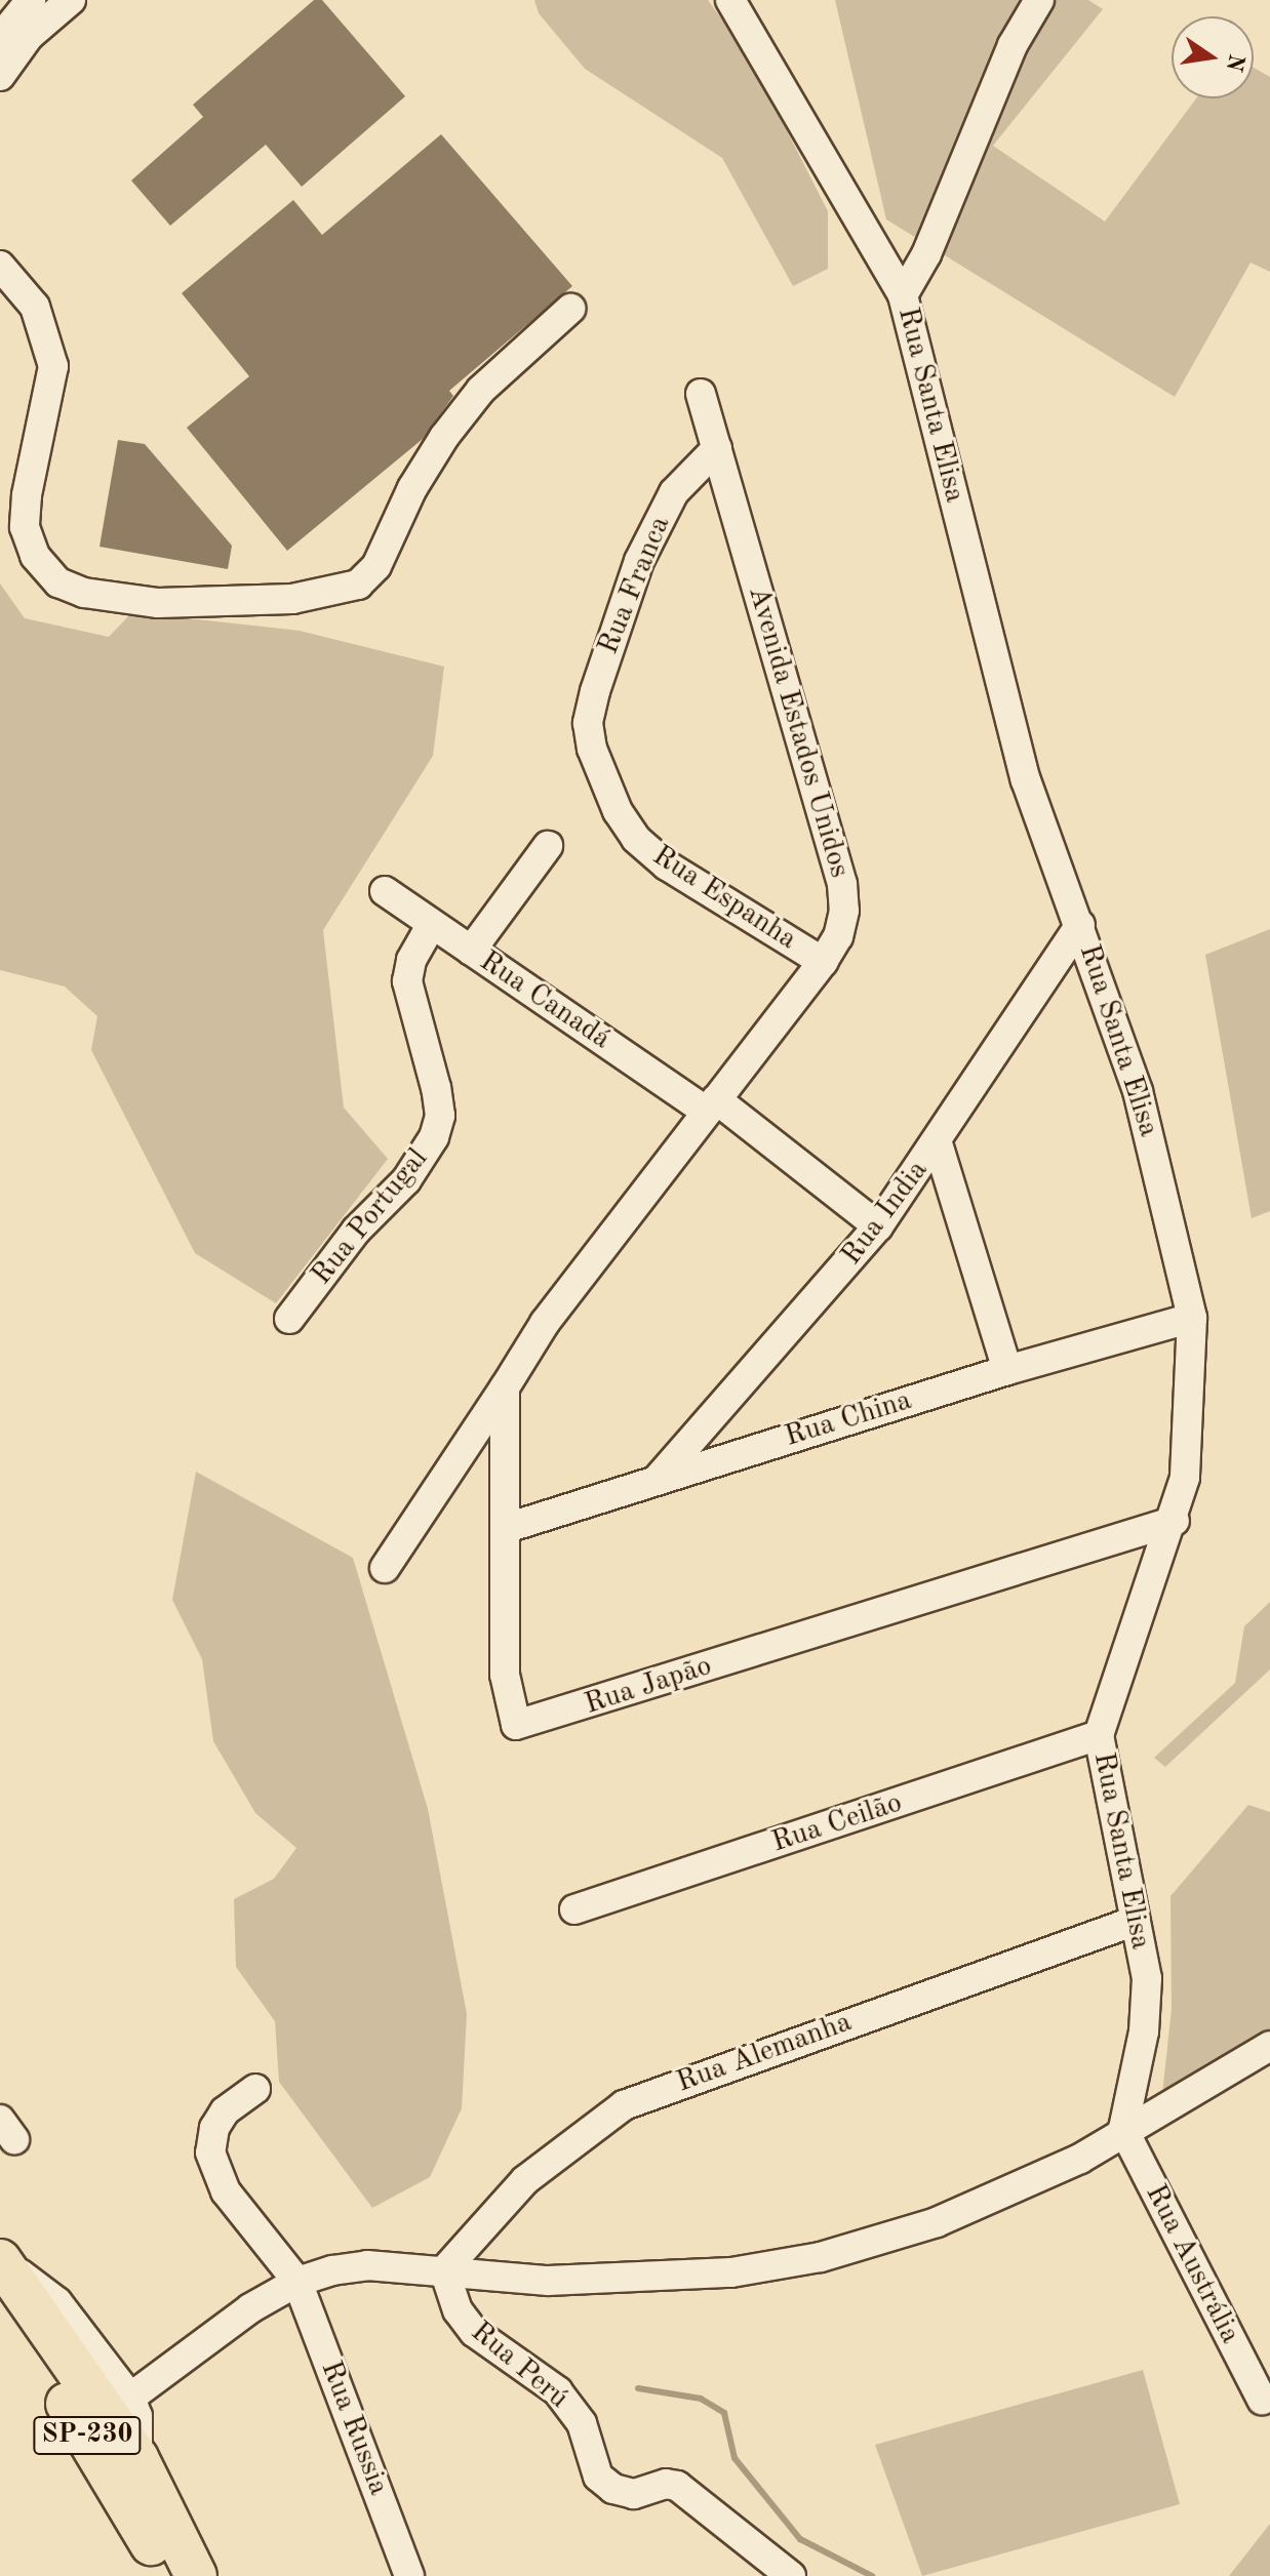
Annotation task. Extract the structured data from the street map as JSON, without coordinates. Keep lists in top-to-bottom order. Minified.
{"streets":{"highway":["SP-230"],"street":["Rua Santa Elisa","Rua Franca","Avenida Estados Unidos","Rua Espanha","Rua Canadá","Rua India","Rua Portugal","Rua China","Rua Japão","Rua Ceilão","Rua Alemanha","Rua Austrália","Rua Perú","Rua Russia"]},"crossings":[["Rua Santa Elisa","Rua India"],["Rua Santa Elisa","Rua China"],["Rua Santa Elisa","Rua Japão"],["Rua Santa Elisa","Rua Ceilão"],["Rua Santa Elisa","Rua Alemanha"],["Rua Santa Elisa","Rua Austrália"],["Rua Franca","Avenida Estados Unidos"],["Rua Franca","Rua Espanha"],["Avenida Estados Unidos","Rua Espanha"],["Avenida Estados Unidos","Rua Canadá"],["Avenida Estados Unidos","Rua Japão"],["Rua Canadá","Rua India"],["Rua Canadá","Rua Portugal"],["Rua India","Rua China"],["Rua China","Rua Japão"],["Rua Alemanha","Rua Perú"]],"north":"right"}
